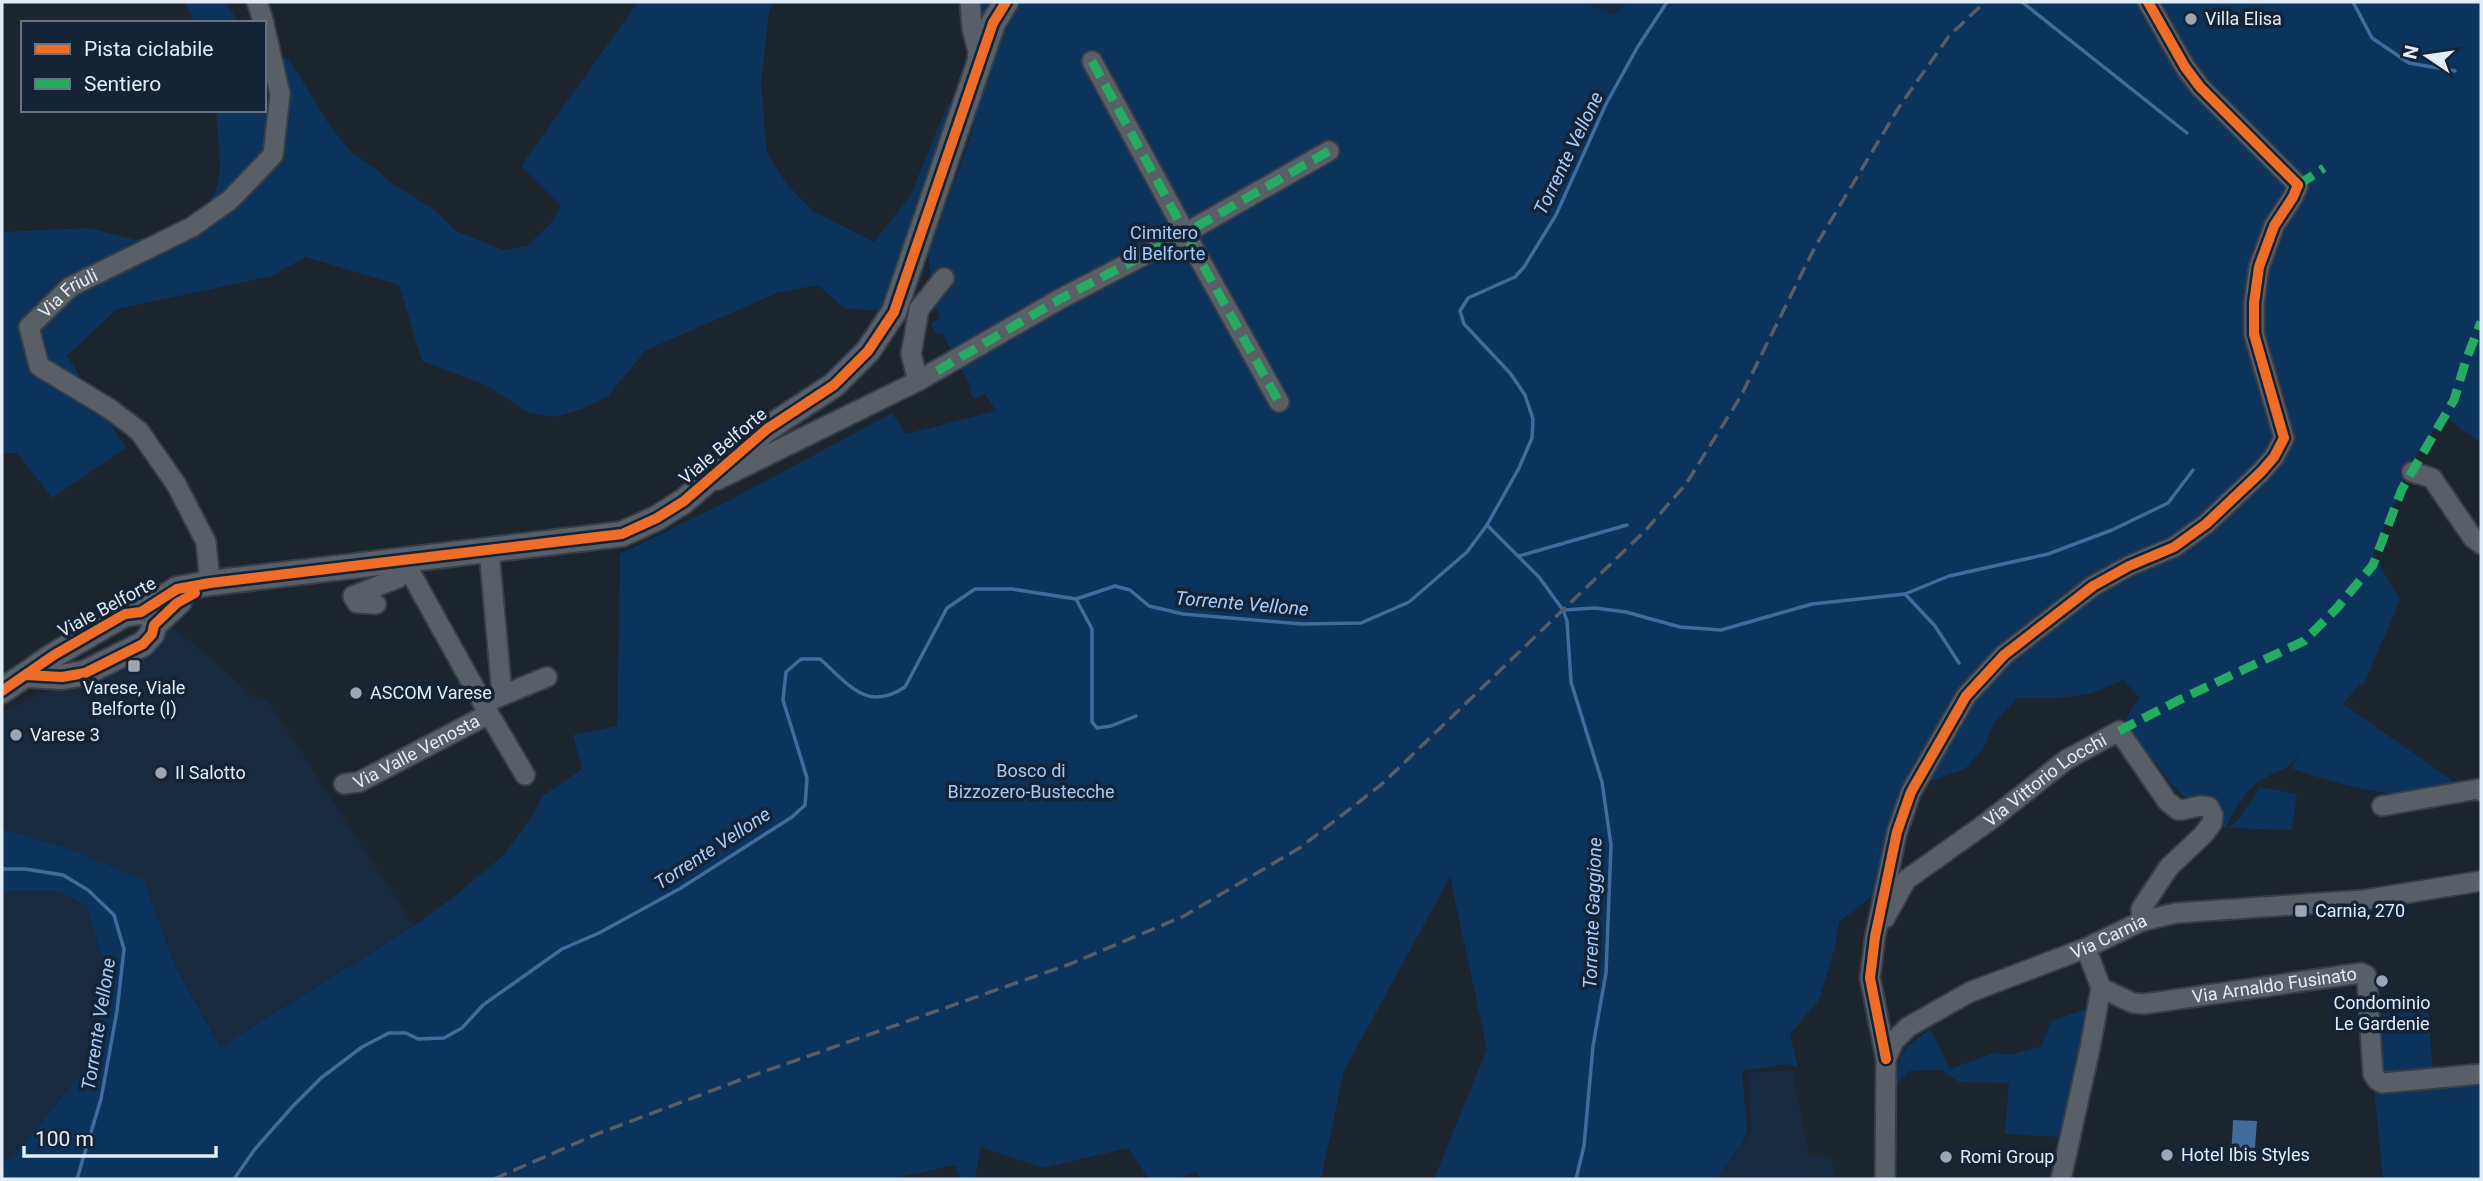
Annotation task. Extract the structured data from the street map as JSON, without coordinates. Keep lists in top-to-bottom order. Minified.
{"streets":{"main road":["Viale Belforte"],"street":["Via Friuli","Via Valle Venosta","Via Vittorio Locchi","Via Carnia","Via Arnaldo Fusinato"]},"crossings":[["Via Friuli","Viale Belforte"],["Viale Belforte","Via Valle Venosta"],["Via Vittorio Locchi","Via Carnia"]],"water":["Torrente Vellone","Torrente Gaggione"],"parks":["Cimitero di Belforte","Bosco di Bizzozero-Bustecche"],"places":{"other":["Villa Elisa","ASCOM Varese","Varese 3","Il Salotto","Condominio Le Gardenie","Hotel Ibis Styles","Romi Group"],"transit":["Varese, Viale Belforte (I)","Carnia, 270"]},"legend":["Pista ciclabile","Sentiero"],"scale_bar":"100 m","north":"left"}
